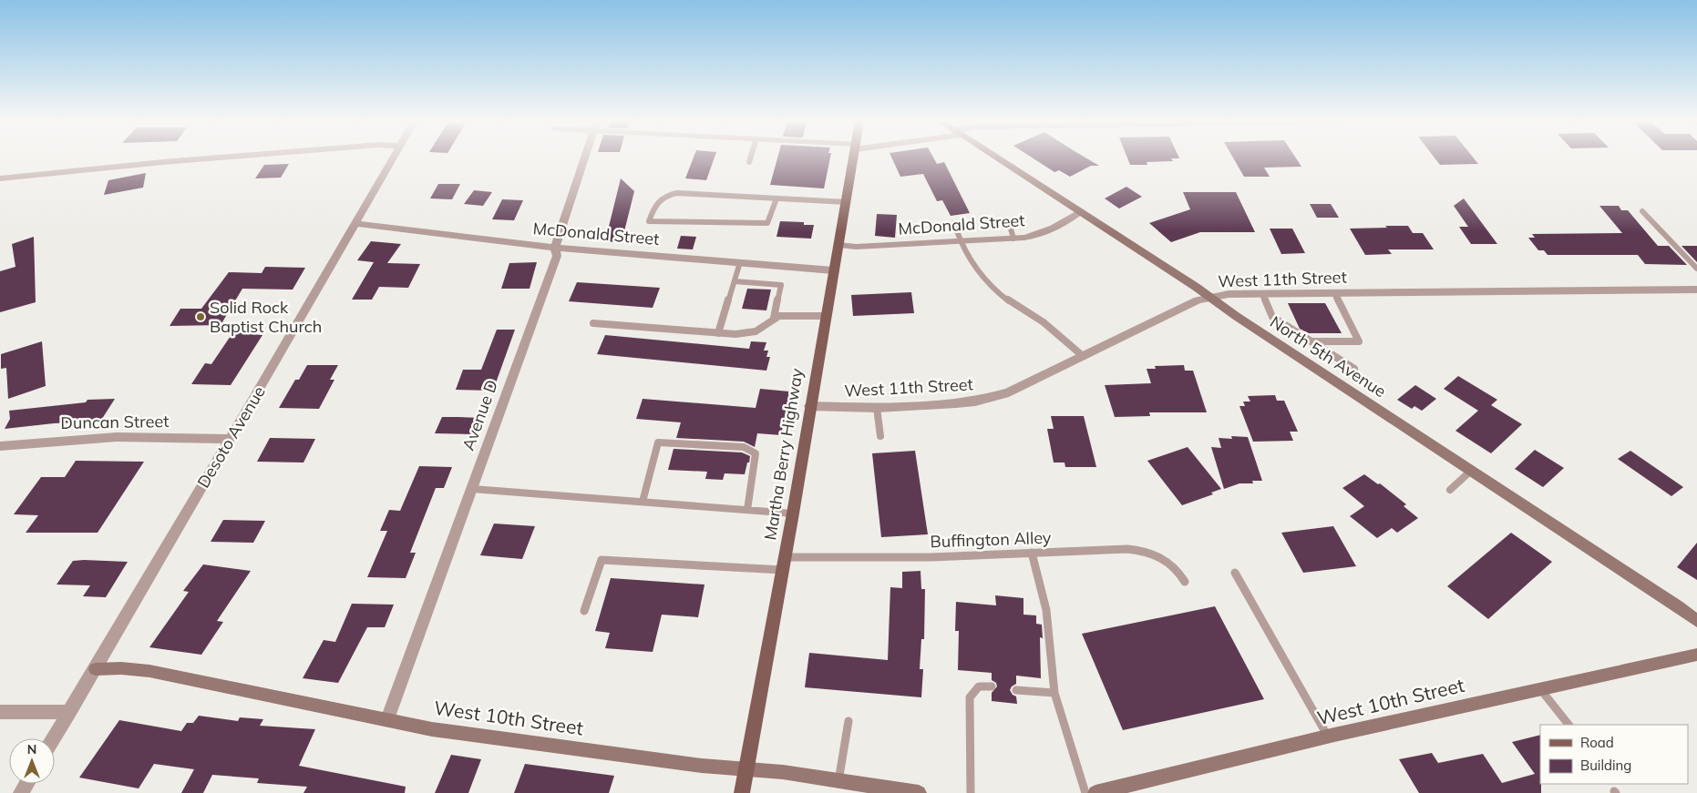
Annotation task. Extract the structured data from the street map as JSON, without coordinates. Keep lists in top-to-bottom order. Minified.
{"streets":{"main road":["Martha Berry Highway"],"street":["McDonald Street","West 11th Street","North 5th Avenue","Avenue D","Duncan Street","Desoto Avenue","West 10th Street"],"lane":["Buffington Alley"]},"crossings":[["McDonald Street","North 5th Avenue"],["McDonald Street","Avenue D"],["McDonald Street","Desoto Avenue"],["McDonald Street","Martha Berry Highway"],["West 11th Street","North 5th Avenue"],["West 11th Street","Martha Berry Highway"],["Avenue D","West 10th Street"],["Duncan Street","Desoto Avenue"],["Desoto Avenue","West 10th Street"],["Martha Berry Highway","Buffington Alley"],["Martha Berry Highway","West 10th Street"]],"places":["Solid Rock Baptist Church"],"legend":["Road","Building"],"north":"top"}
